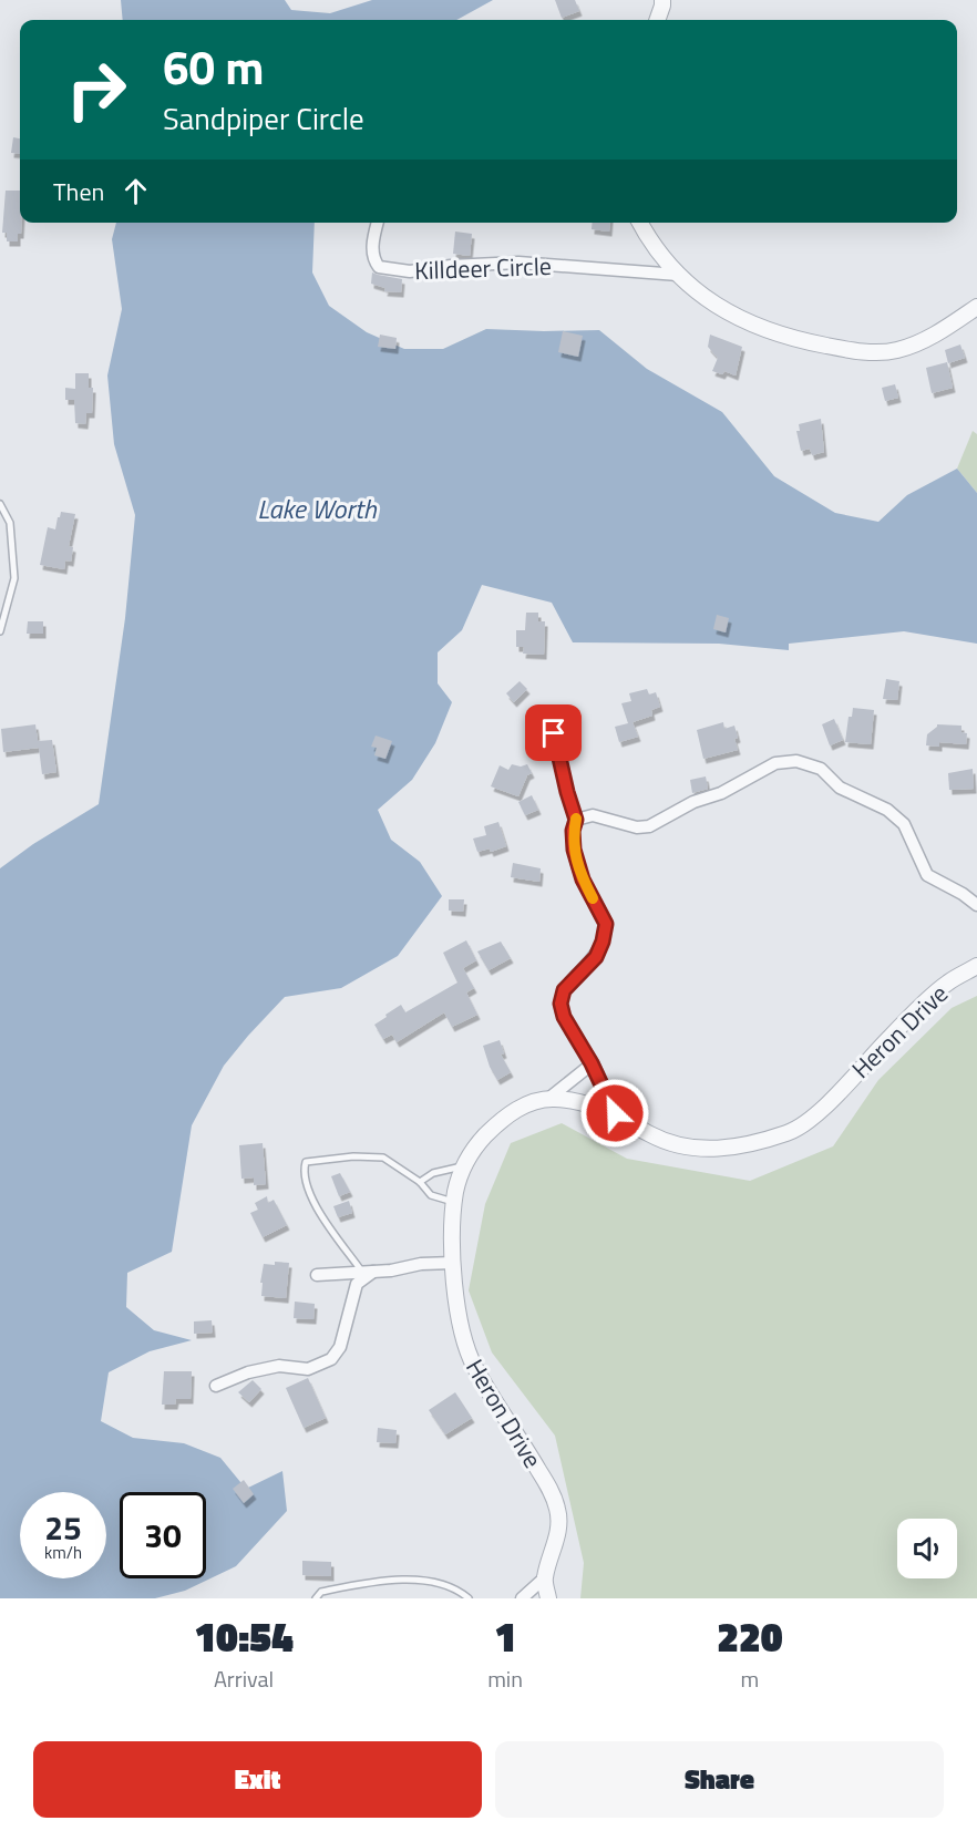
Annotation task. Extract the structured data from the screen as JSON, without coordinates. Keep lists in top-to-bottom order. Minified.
{"streets":{"street":["Killdeer Circle","Heron Drive"]},"water":["Lake Worth"],"page":{"turn":["60 m","Sandpiper Circle"],"then":"Then","speed":"25 km/h","limit":"30","eta":["10:54","Arrival","1","min","220","m"],"buttons":["Exit","Share"]}}
